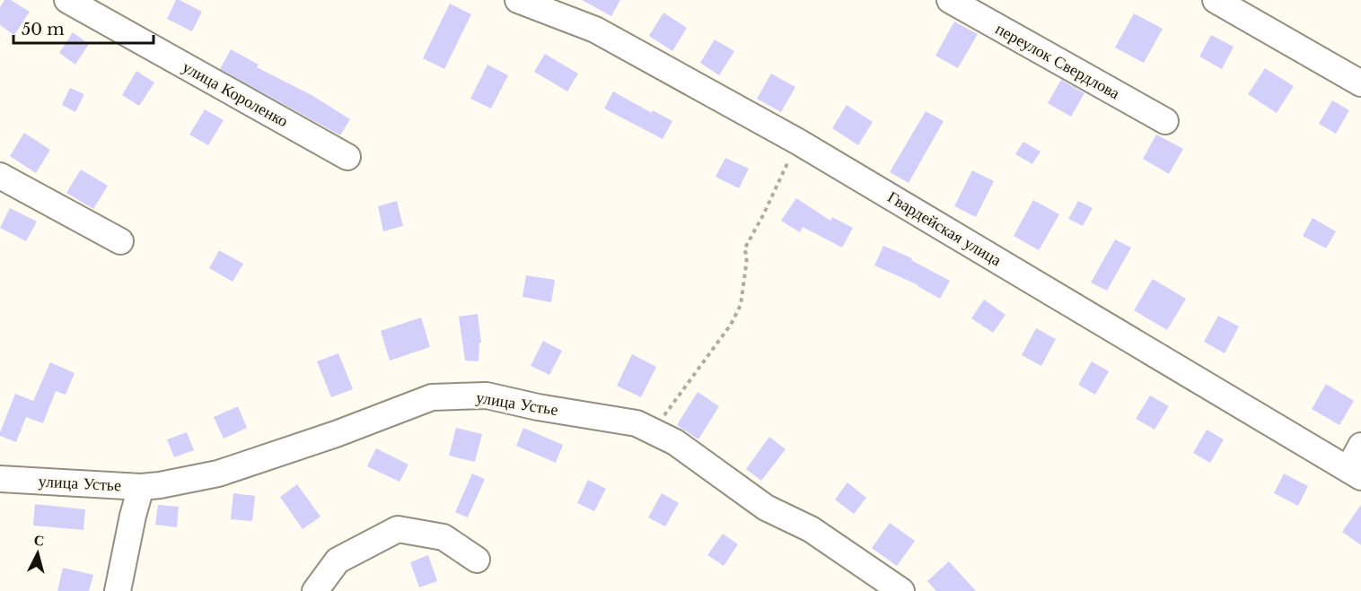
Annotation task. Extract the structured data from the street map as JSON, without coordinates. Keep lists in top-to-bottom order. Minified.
{"streets":{"street":["переулок Свердлова","улица Короленко","Гвардейская улица","улица Устье"]},"scale_bar":"50 m","north":"top"}
